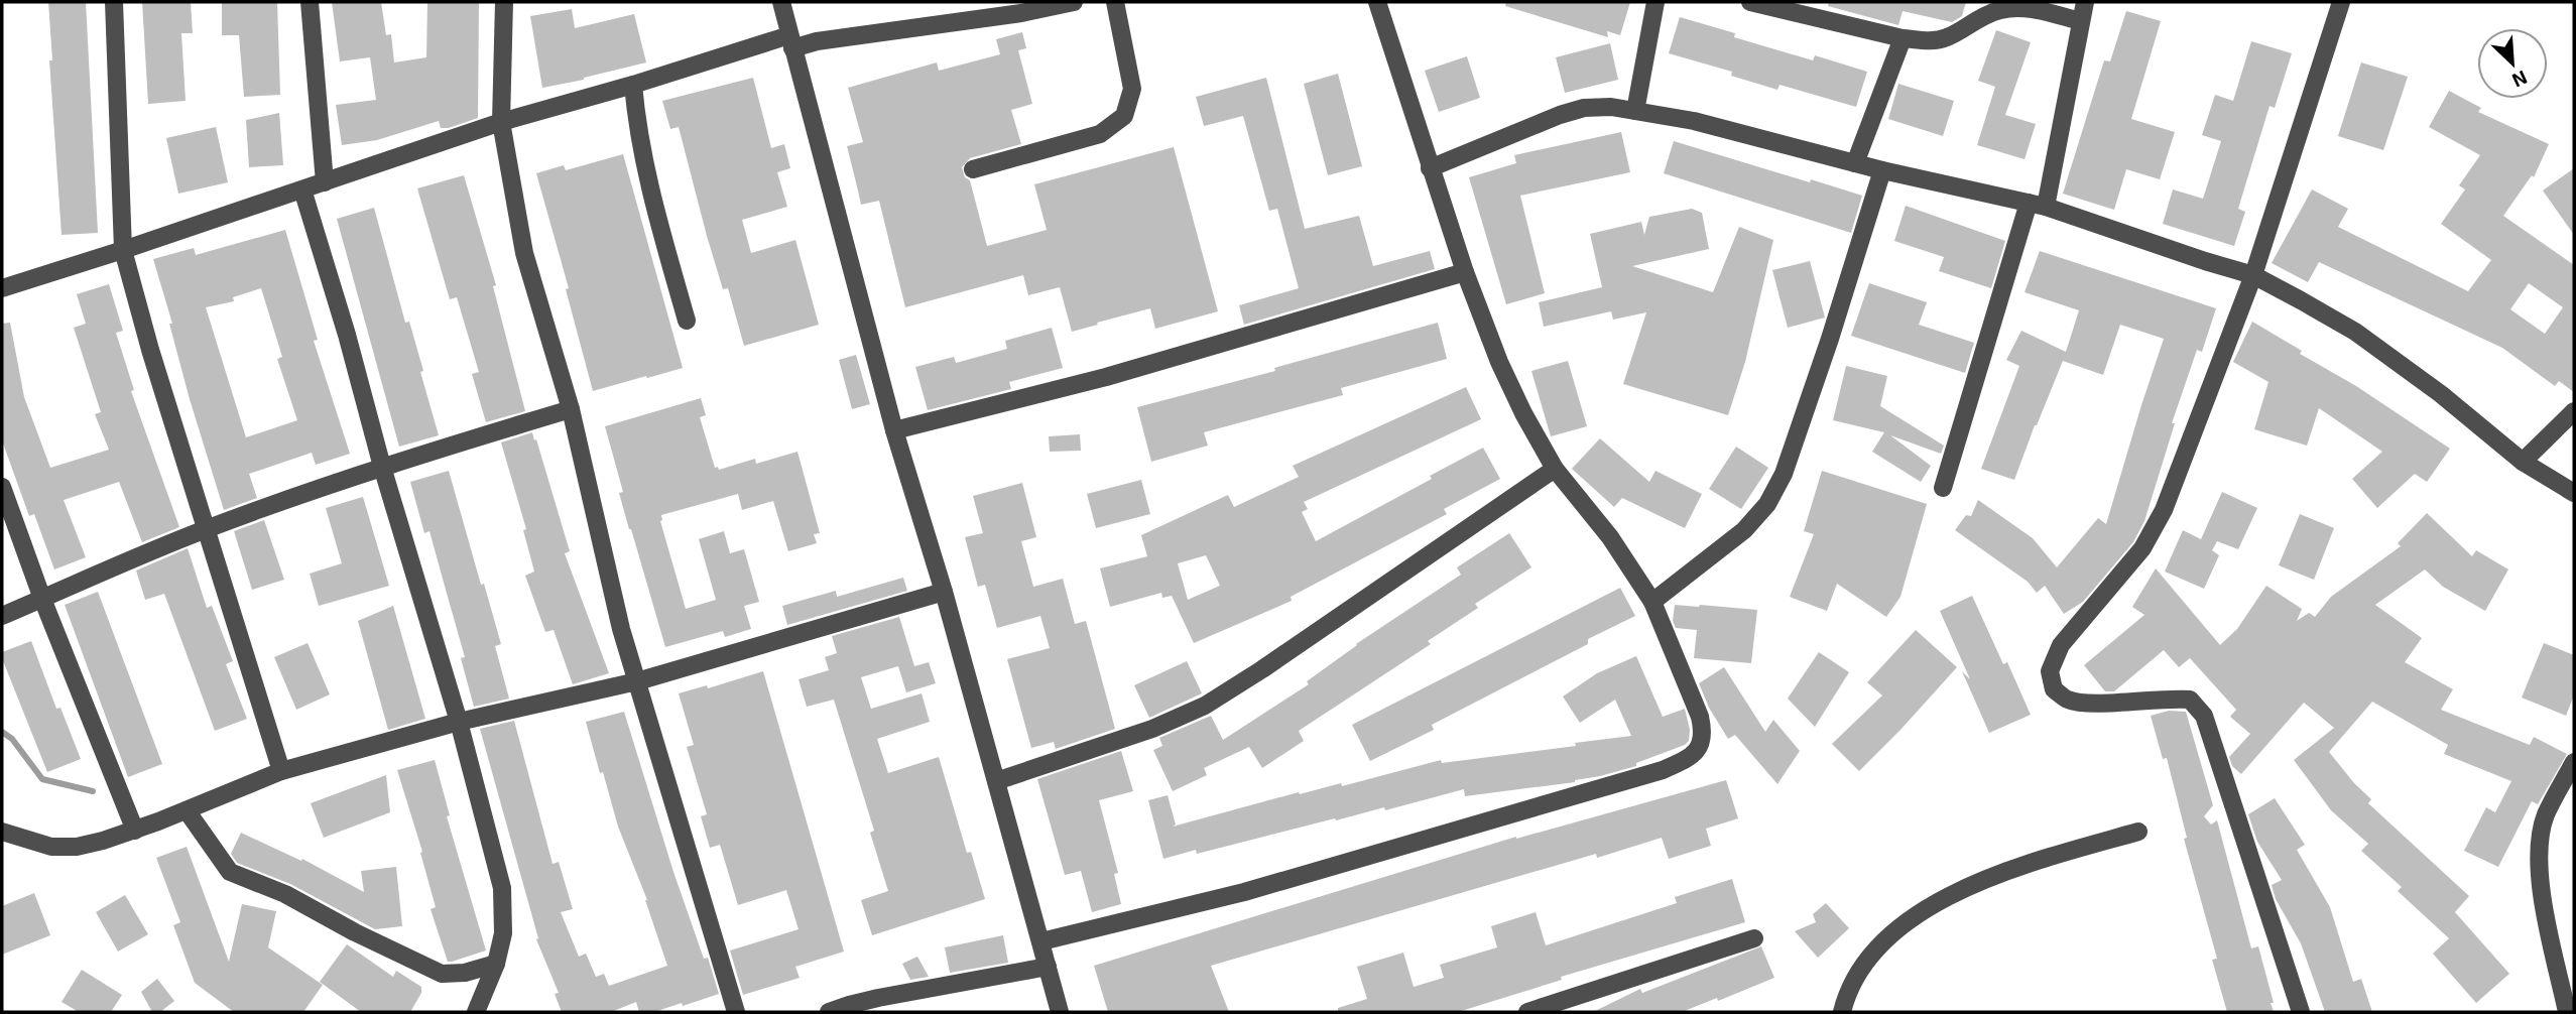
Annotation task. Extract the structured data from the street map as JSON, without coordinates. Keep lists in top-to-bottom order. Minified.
{"north":"bottom right"}
